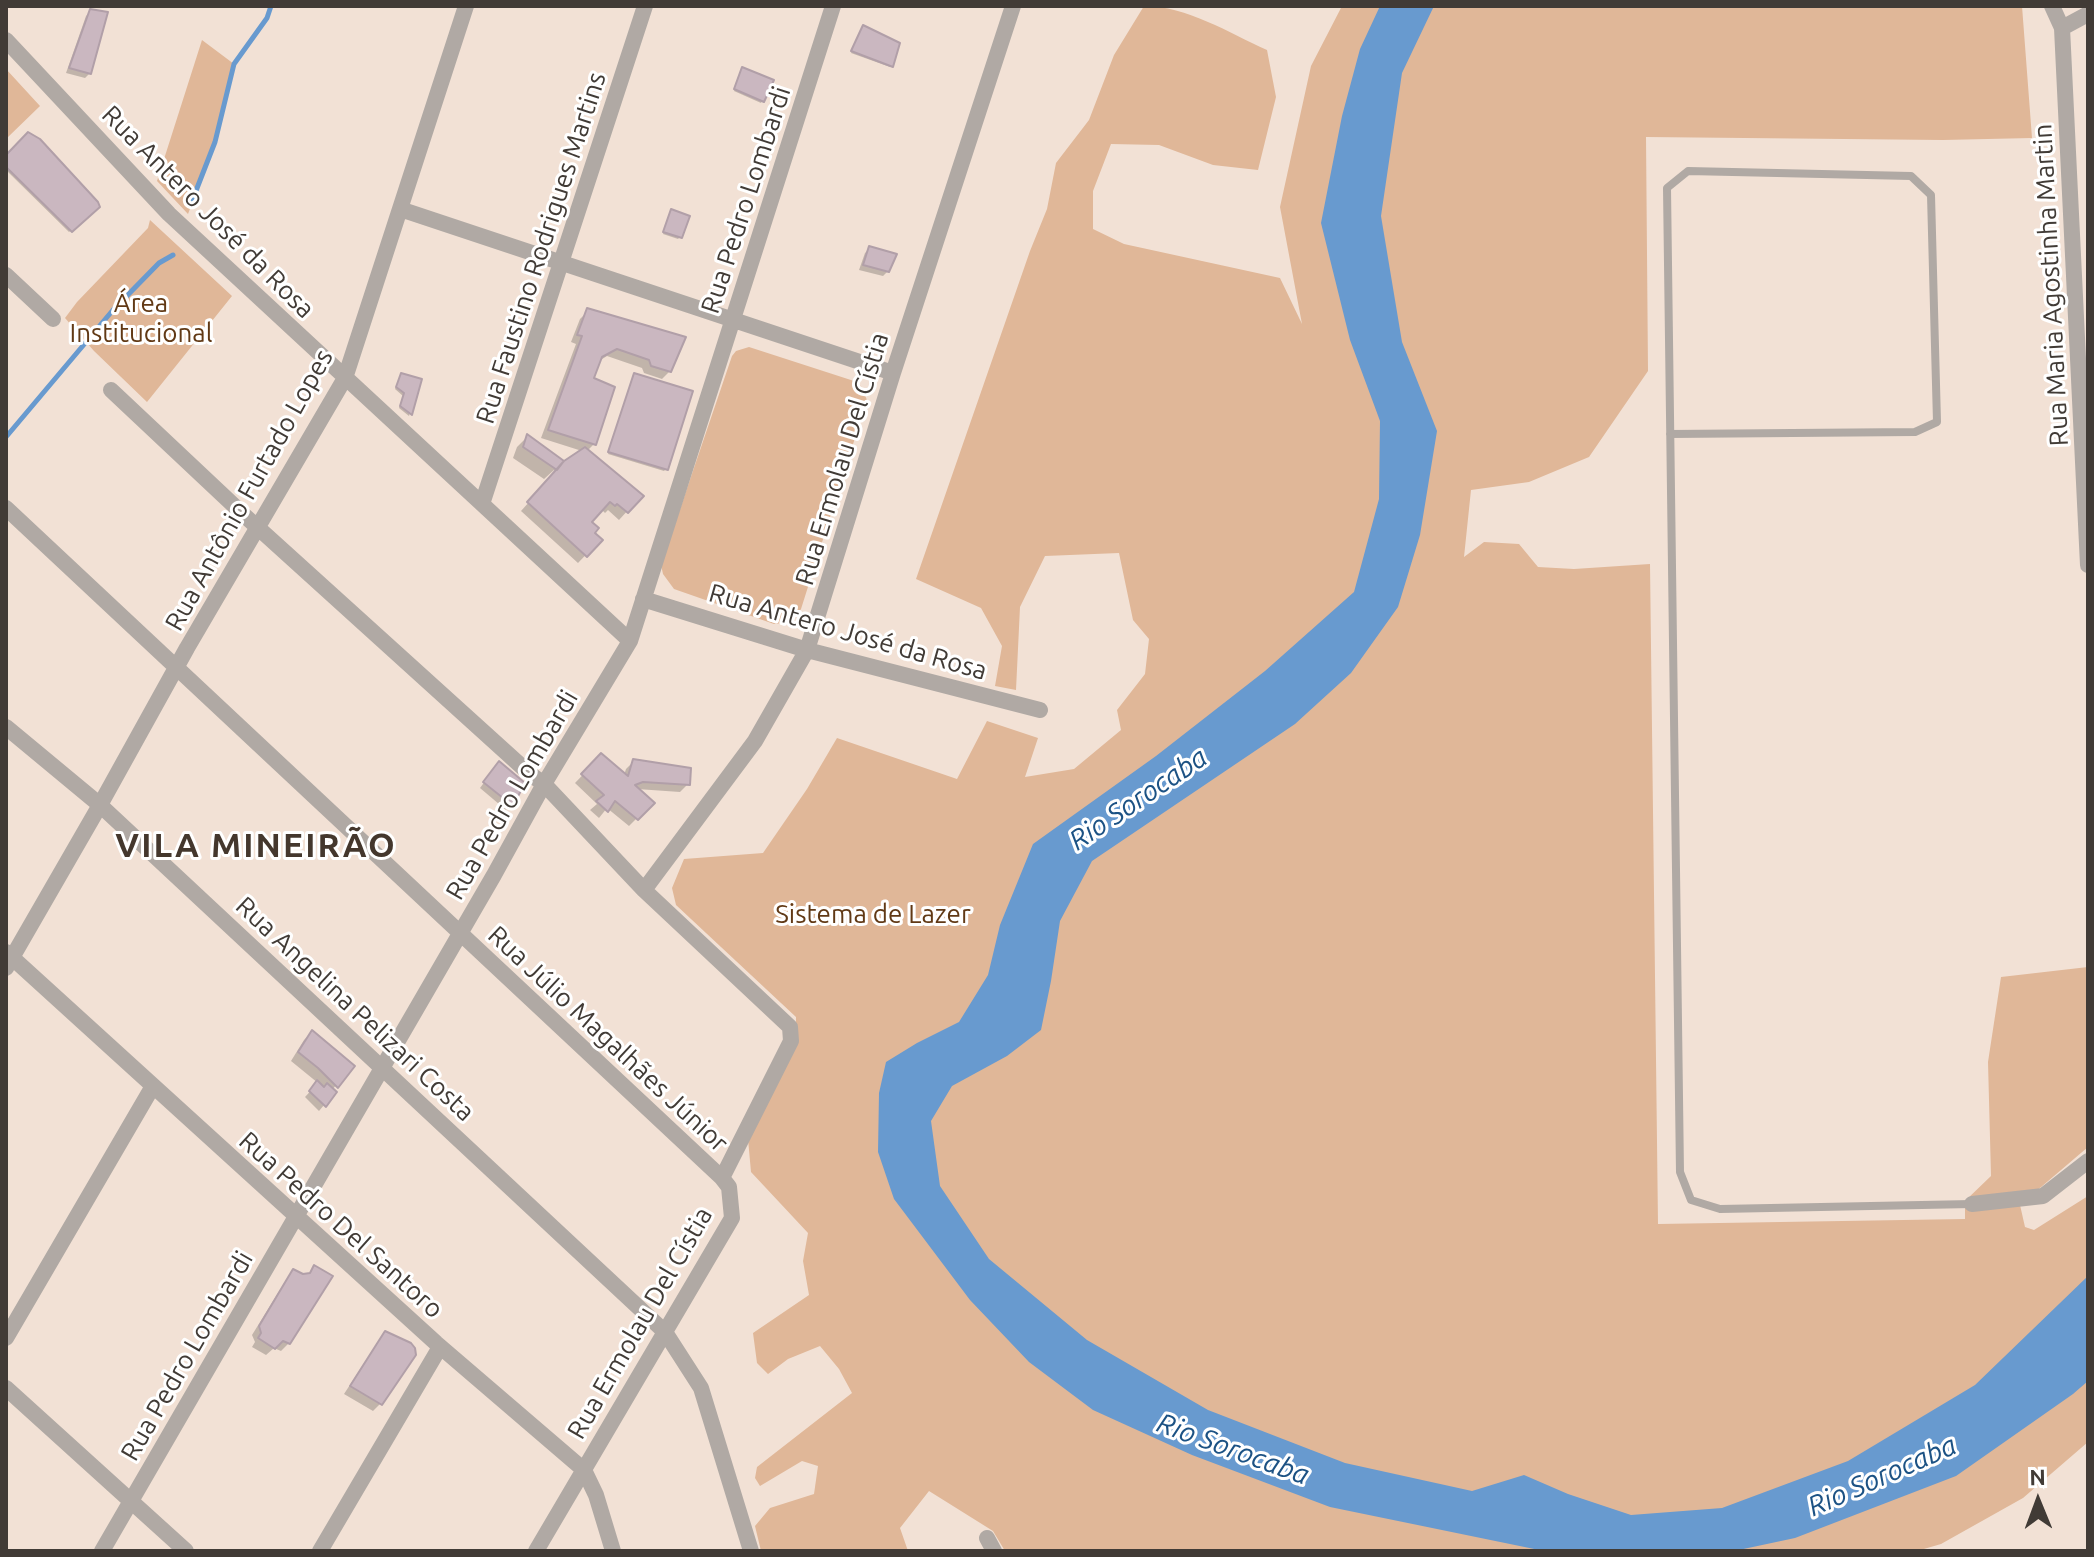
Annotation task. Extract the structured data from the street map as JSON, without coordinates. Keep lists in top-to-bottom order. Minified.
{"streets":{"street":["Rua Pedro Lombardi","Rua Antero José da Rosa","Rua Faustino Rodrigues Martins","Rua Maria Agostinha Martin","Rua Ermolau Del Cístia","Rua Antônio Furtado Lopes","Rua Angelina Pelizari Costa","Rua Júlio Magalhães Júnior","Rua Pedro Del Santoro"]},"crossings":[["Rua Pedro Lombardi","Rua Antero José da Rosa"],["Rua Pedro Lombardi","Rua Angelina Pelizari Costa"],["Rua Pedro Lombardi","Rua Júlio Magalhães Júnior"],["Rua Pedro Lombardi","Rua Pedro Del Santoro"],["Rua Antero José da Rosa","Rua Faustino Rodrigues Martins"],["Rua Antero José da Rosa","Rua Ermolau Del Cístia"],["Rua Antero José da Rosa","Rua Antônio Furtado Lopes"],["Rua Ermolau Del Cístia","Rua Angelina Pelizari Costa"],["Rua Ermolau Del Cístia","Rua Júlio Magalhães Júnior"],["Rua Ermolau Del Cístia","Rua Pedro Del Santoro"],["Rua Antônio Furtado Lopes","Rua Angelina Pelizari Costa"],["Rua Antônio Furtado Lopes","Rua Júlio Magalhães Júnior"],["Rua Antônio Furtado Lopes","Rua Pedro Del Santoro"]],"districts":["VILA MINEIRÃO"],"water":["Rio Sorocaba"],"parks":["Área Institucional","Sistema de Lazer"],"north":"top"}
